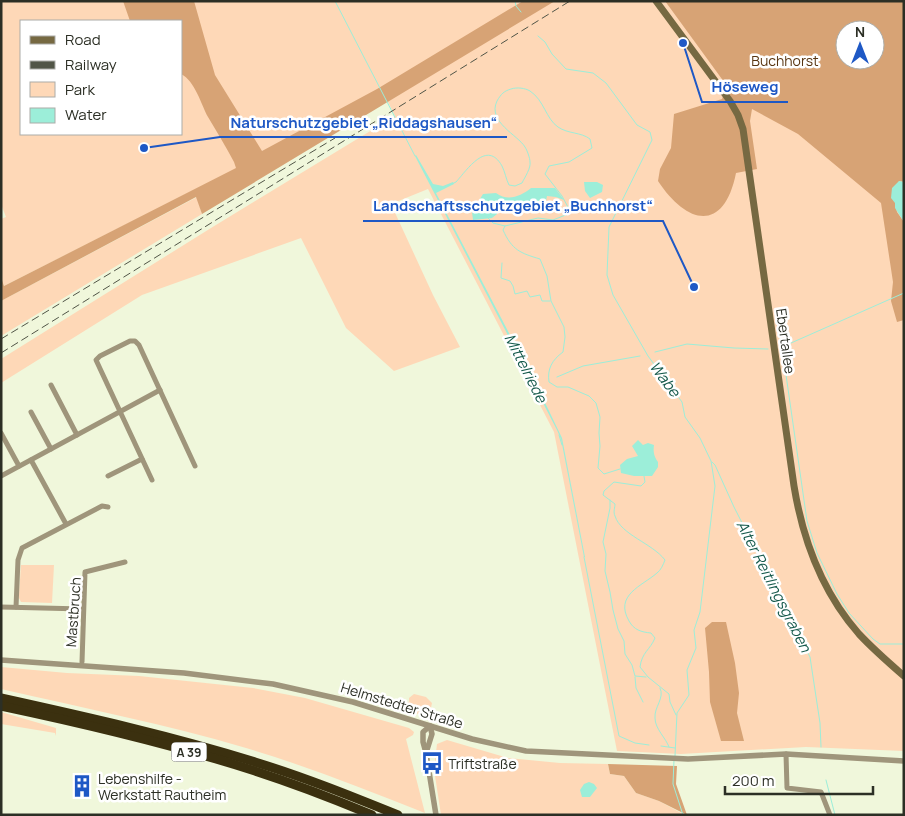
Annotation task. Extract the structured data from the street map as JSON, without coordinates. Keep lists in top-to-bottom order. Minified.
{"streets":{"highway":["A 39"],"main road":["Ebertallee"],"street":["Mastbruch","Helmstedter Straße"]},"water":["Mittelriede","Wabe","Alter Reitlingsgraben"],"parks":["Buchhorst"],"places":{"other":["Höseweg","Naturschutzgebiet „Riddagshausen“","Landschaftsschutzgebiet „Buchhorst“"],"bus stop":["Triftstraße"],"building":["Lebenshilfe - Werkstatt Rautheim"]},"legend":["Road","Railway","Park","Water"],"scale_bar":"200 m","north":"top"}
